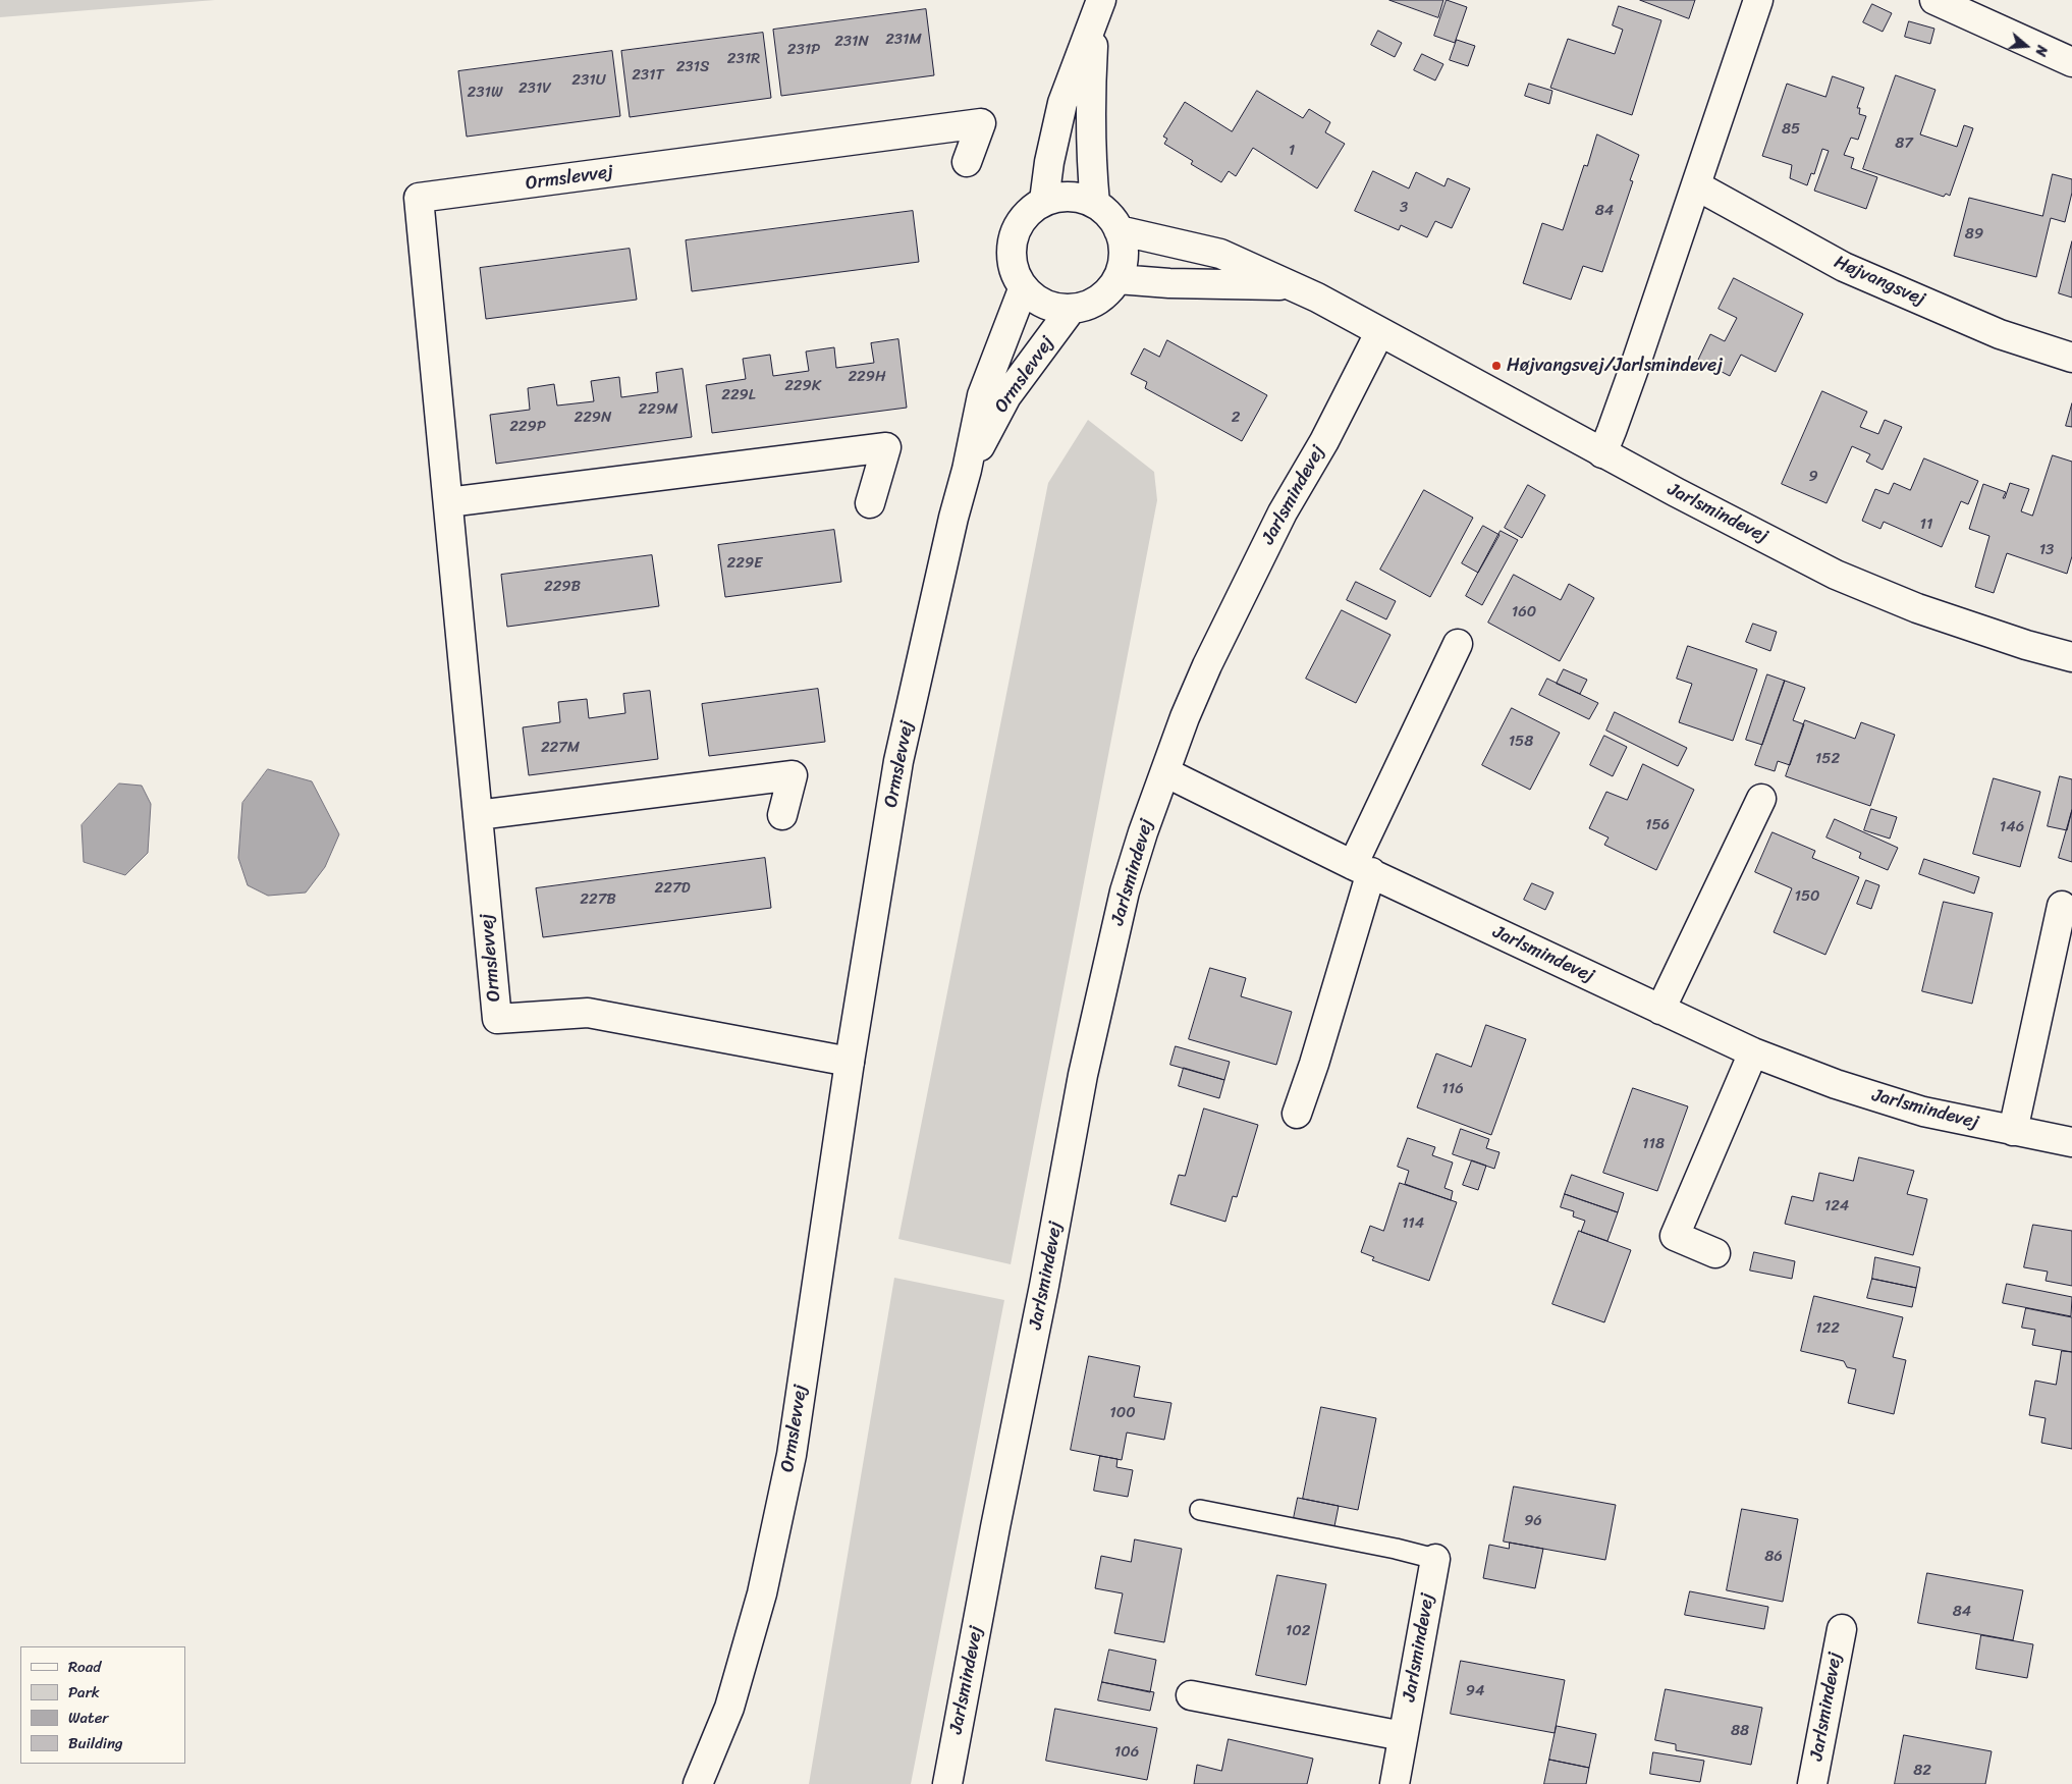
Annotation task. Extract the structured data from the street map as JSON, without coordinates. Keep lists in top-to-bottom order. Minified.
{"streets":{"street":["Ormslevvej","Højvangsvej","Jarlsmindevej"]},"crossings":[["Ormslevvej","Jarlsmindevej"]],"places":["Højvangsvej/Jarlsmindevej"],"house_numbers":["231M","231N","231P","231R","231S","231T","231U","231V","231W","85","87","1","3","84","89","229H","229K","229L","229M","229N","2","229P","9","11","13","229E","229B","160","158","227M","152","156","146","227D","150","227B","116","118","124","114","122","100","96","86","84","102","94","88","106","82"],"legend":["Road","Park","Water","Building"],"north":"right"}
